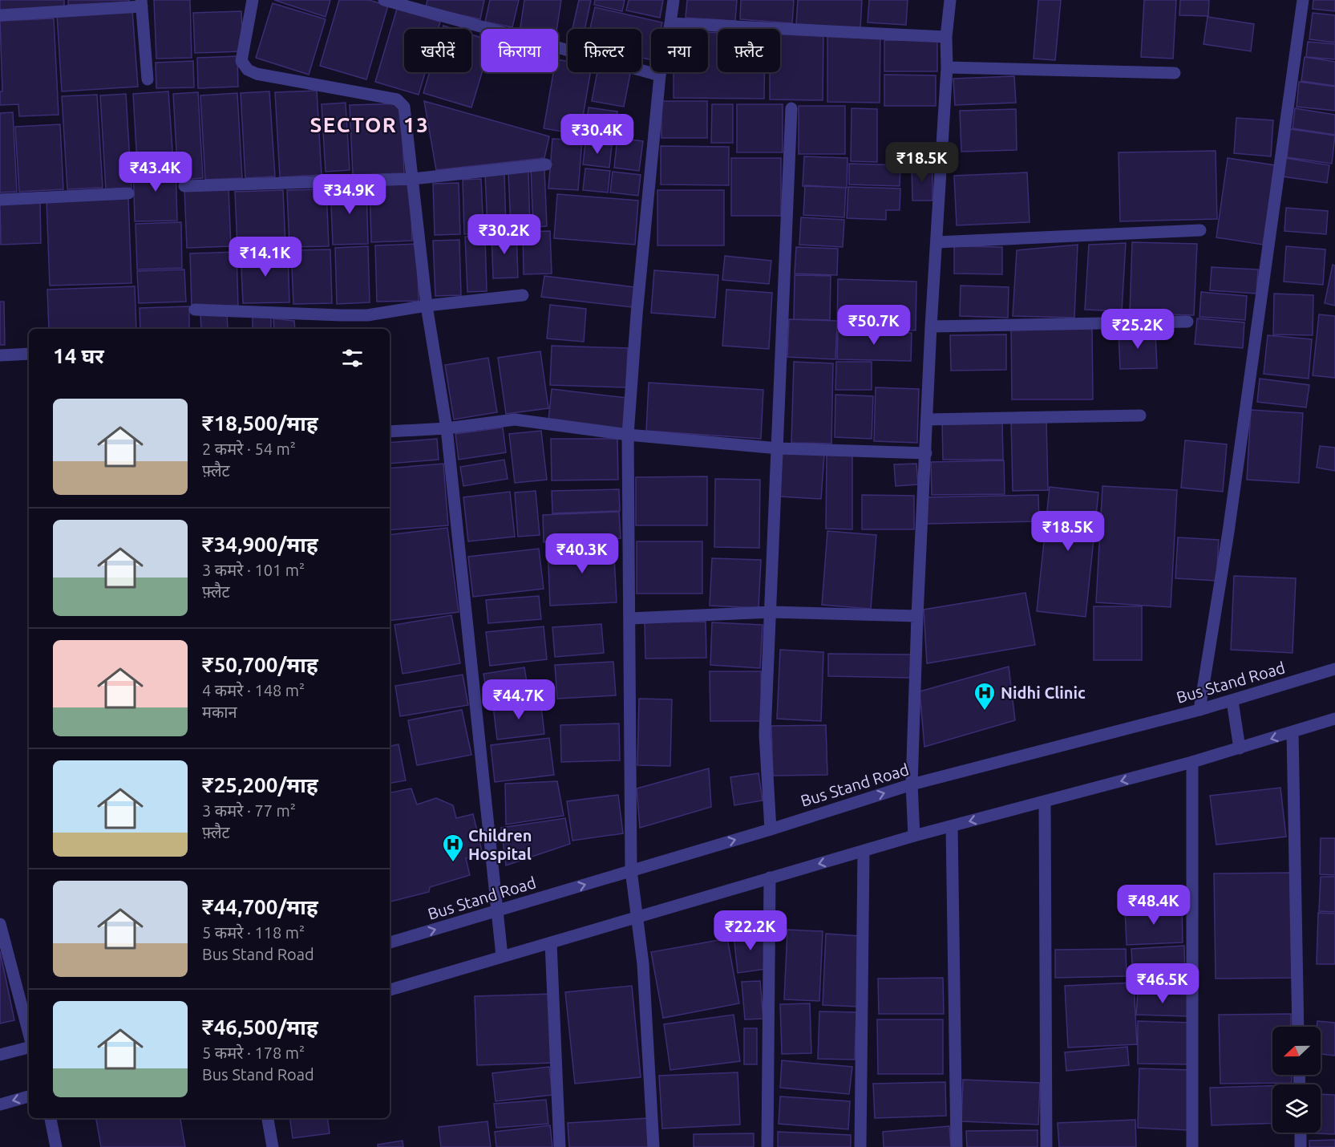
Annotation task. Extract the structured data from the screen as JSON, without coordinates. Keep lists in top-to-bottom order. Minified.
{"streets":{"street":["Bus Stand Road"]},"districts":["SECTOR 13"],"places":{"hospital":["Nidhi Clinic","Children Hospital"]},"north":"left","page":{"chip":["खरीदें","किराया","फ़िल्टर","नया","फ़्लैट"],"price":["₹30.4K","₹18.5K","₹43.4K","₹34.9K","₹30.2K","₹14.1K","₹50.7K","₹25.2K","₹18.5K","₹40.3K","₹44.7K","₹48.4K","₹22.2K","₹46.5K"],"heading":"14 घर","list":[{"name":"₹18,500/माह","note":"2 कमरे · 54 m² · फ़्लैट"},{"name":"₹34,900/माह","note":"3 कमरे · 101 m² · फ़्लैट"},{"name":"₹50,700/माह","note":"4 कमरे · 148 m² · मकान"},{"name":"₹25,200/माह","note":"3 कमरे · 77 m² · फ़्लैट"},{"name":"₹44,700/माह","note":"5 कमरे · 118 m² · Bus Stand Road"},{"name":"₹46,500/माह","note":"5 कमरे · 178 m² · Bus Stand Road"}]}}
